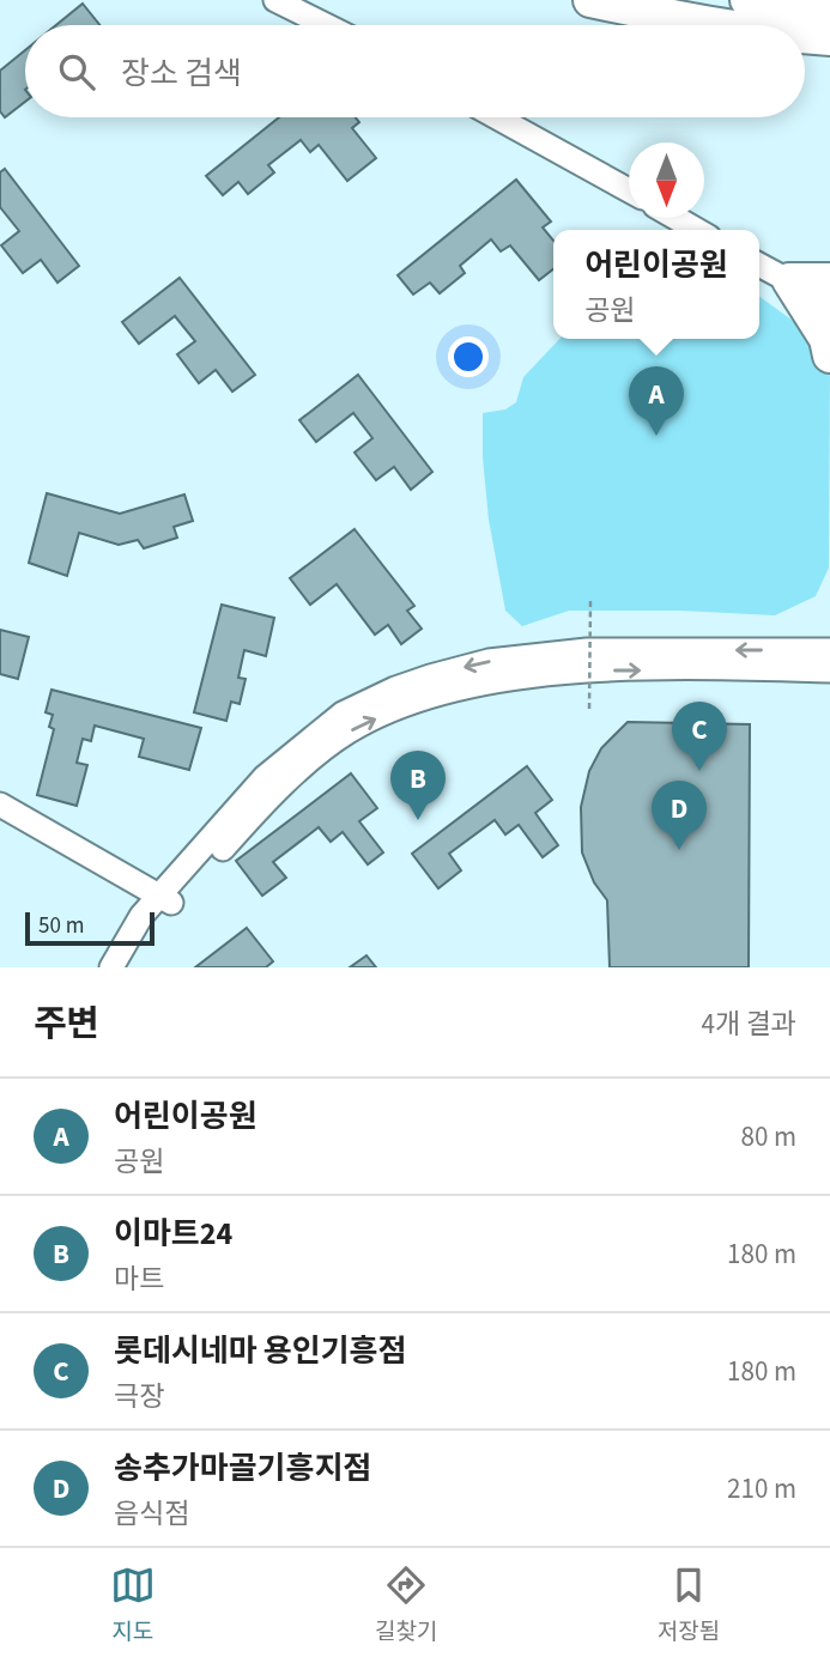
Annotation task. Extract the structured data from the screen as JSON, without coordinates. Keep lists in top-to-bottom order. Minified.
{"scale_bar":"50 m","north":"bottom","page":{"search":"장소 검색","popup":["어린이공원","공원"],"pins":["A","C","B","D"],"scale":"50 m","heading":["주변","4개 결과"],"list":[{"mark":"A","name":"어린이공원","note":"공원","value":"80 m"},{"mark":"B","name":"이마트24","note":"마트","value":"180 m"},{"mark":"C","name":"롯데시네마 용인기흥점","note":"극장","value":"180 m"},{"mark":"D","name":"송추가마골기흥지점","note":"음식점","value":"210 m"}],"nav":["지도","길찾기","저장됨"]}}
